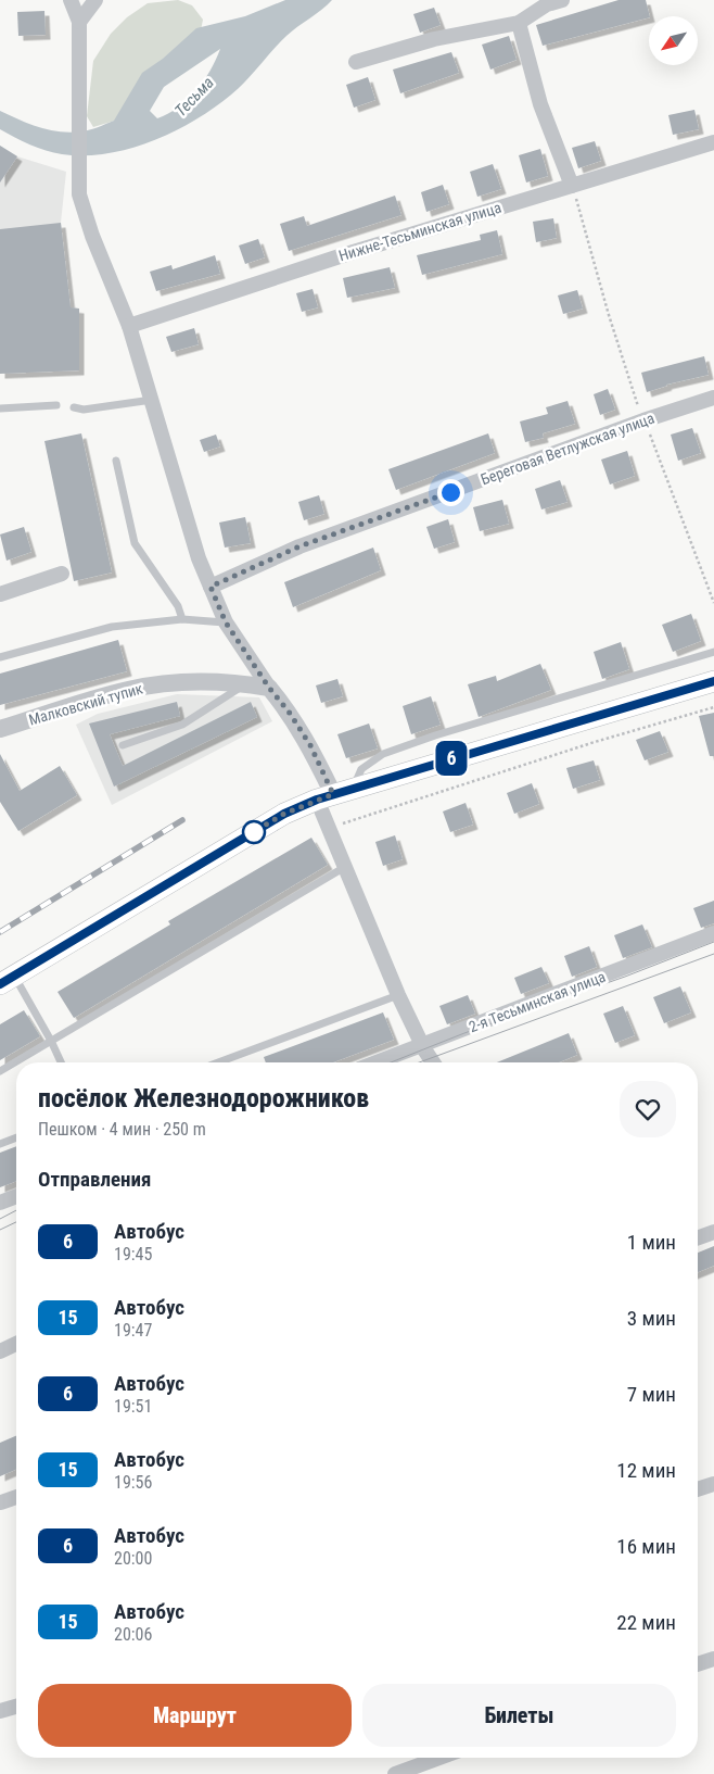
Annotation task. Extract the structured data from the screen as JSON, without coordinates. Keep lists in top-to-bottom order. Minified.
{"streets":{"street":["Нижне-Тесьминская улица","Береговая Ветлужская улица","Малковский тупик","2-я Тесьминская улица"]},"water":["Тесьма"],"lines":["bus line 6"],"north":"bottom left","page":{"on_map":"6","heading":[["посёлок Железнодорожников","Пешком · 4 мин · 250 m"],"Отправления"],"list":[{"mark":"6","name":"Автобус","note":"19:45","value":"1 мин"},{"mark":"15","name":"Автобус","note":"19:47","value":"3 мин"},{"mark":"6","name":"Автобус","note":"19:51","value":"7 мин"},{"mark":"15","name":"Автобус","note":"19:56","value":"12 мин"},{"mark":"6","name":"Автобус","note":"20:00","value":"16 мин"},{"mark":"15","name":"Автобус","note":"20:06","value":"22 мин"}],"buttons":["Маршрут","Билеты"]}}
